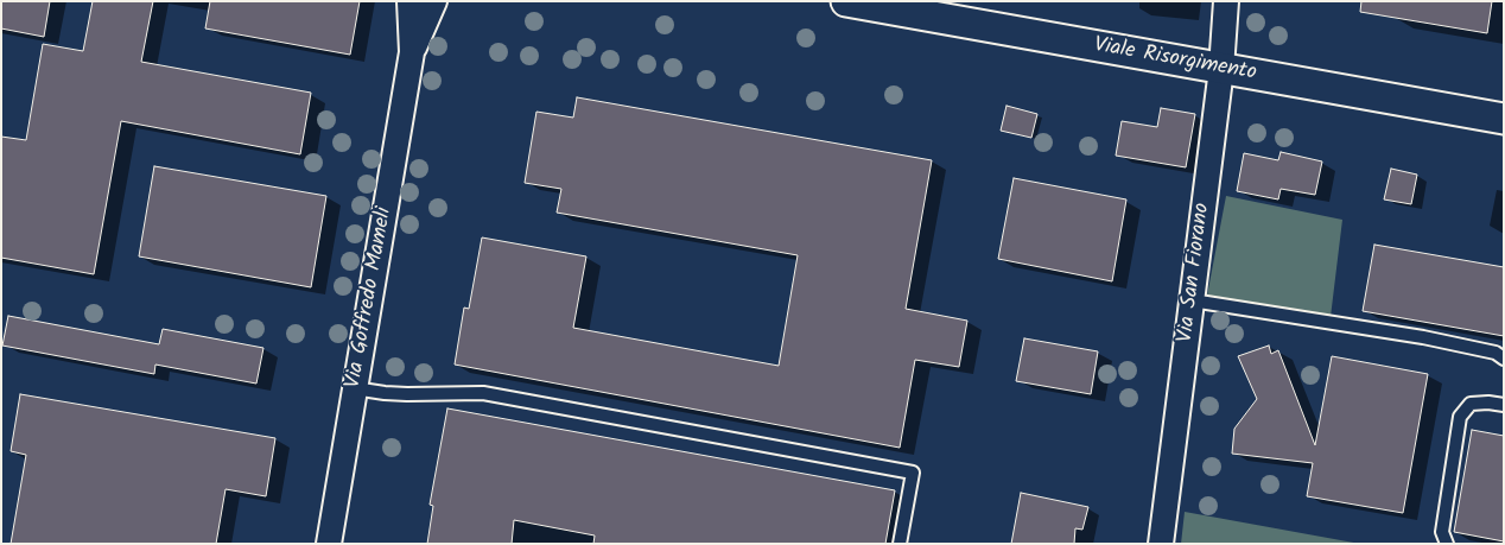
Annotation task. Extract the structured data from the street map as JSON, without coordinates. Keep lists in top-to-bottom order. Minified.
{"streets":{"street":["Viale Risorgimento","Via San Fiorano","Via Goffredo Mameli"]},"crossings":[["Viale Risorgimento","Via San Fiorano"]]}
